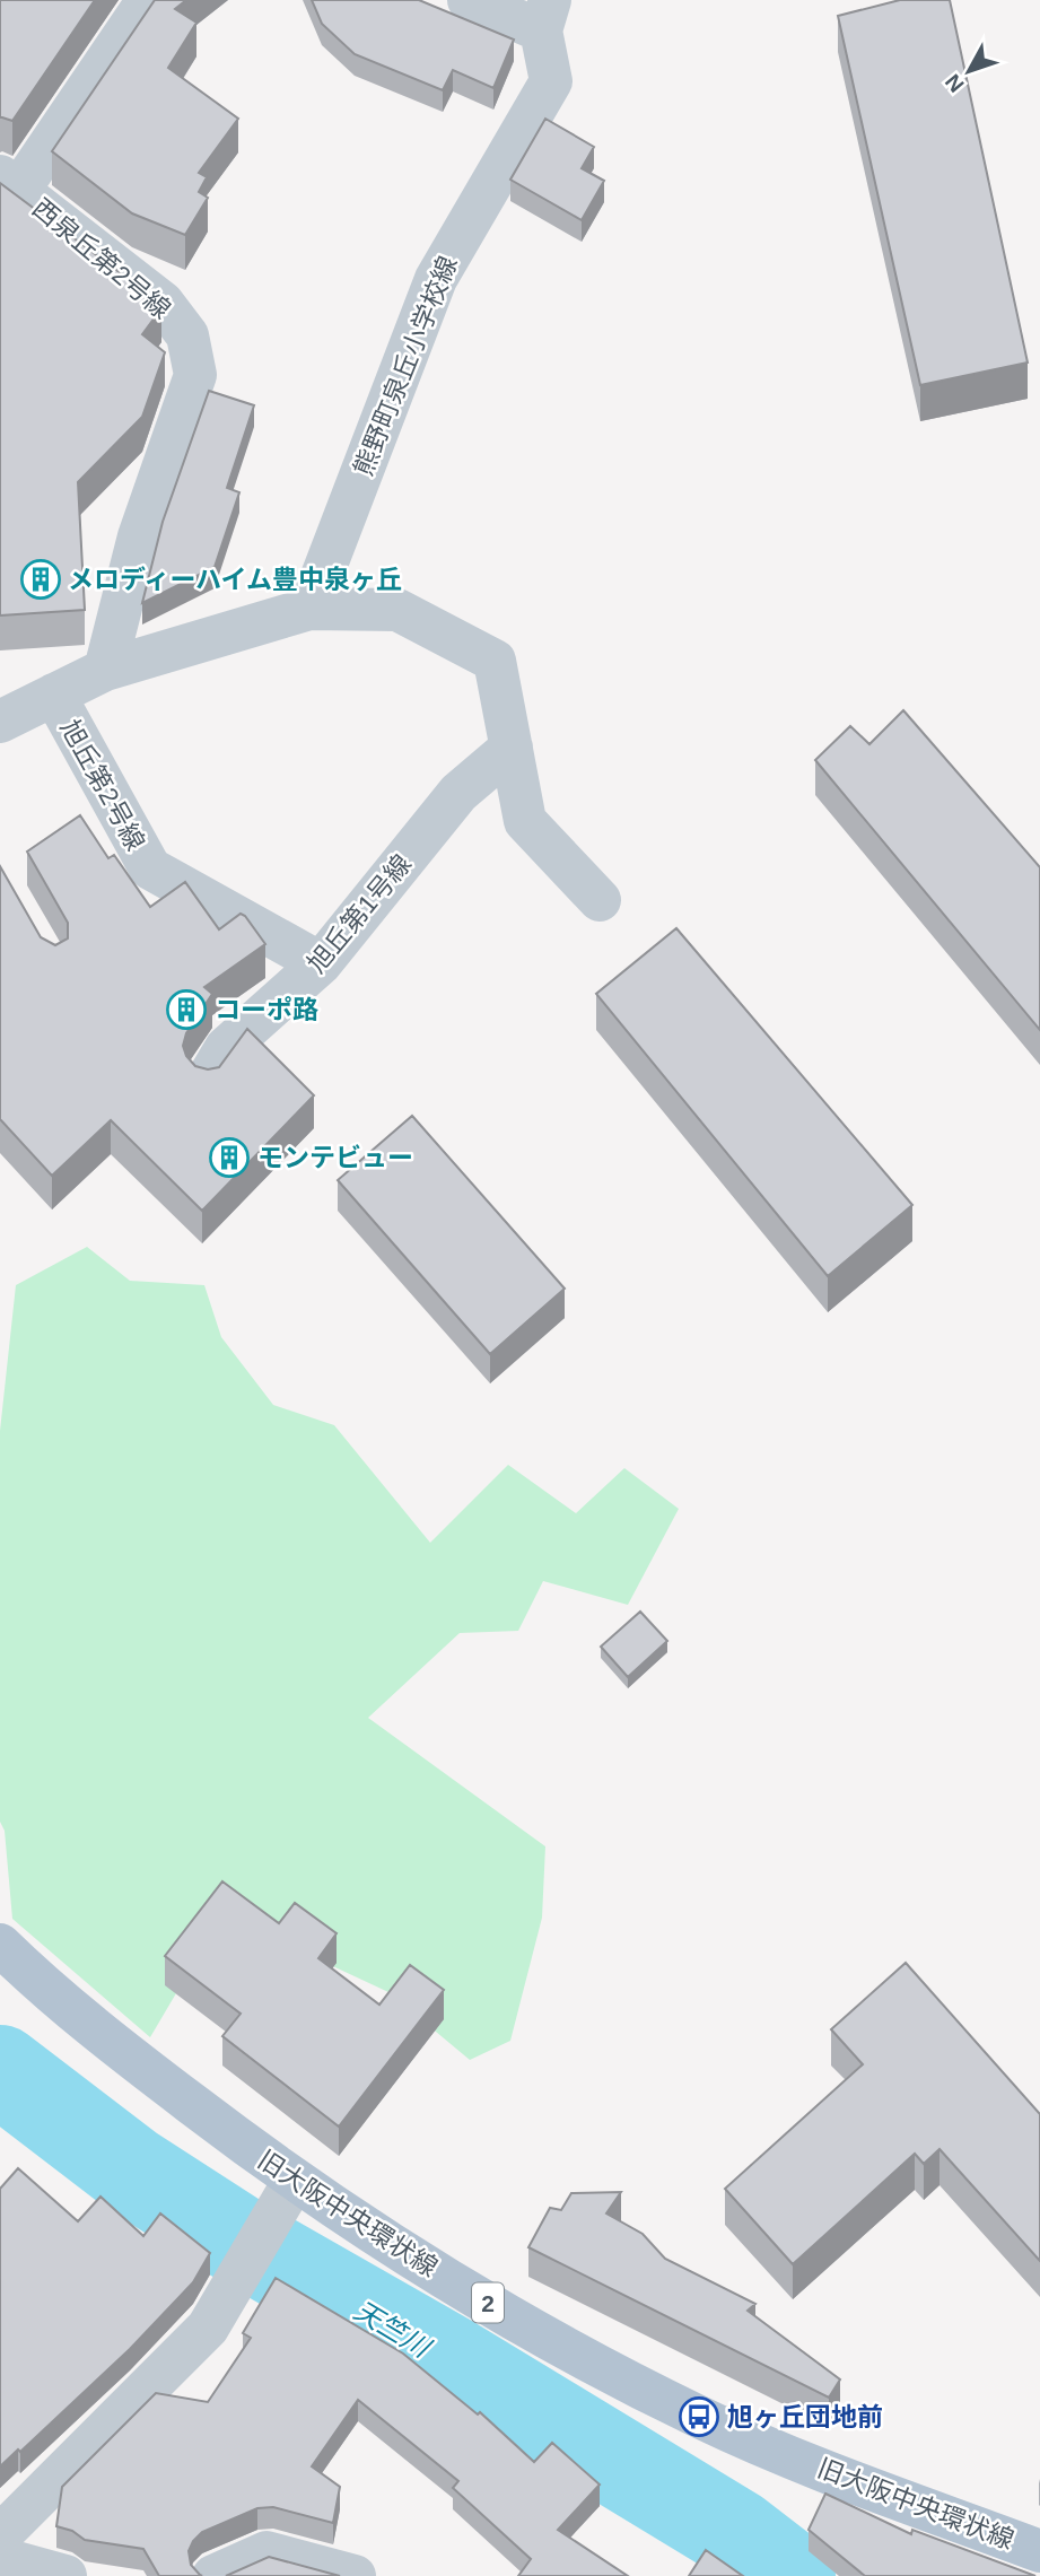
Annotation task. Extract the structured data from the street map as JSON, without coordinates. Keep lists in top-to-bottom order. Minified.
{"streets":{"main road":["旧大阪中央環状線","2"],"street":["西泉丘第2号線","熊野町泉丘小学校線","旭丘第2号線","旭丘第1号線"]},"crossings":[["旭丘第2号線","旭丘第1号線"]],"water":["天竺川"],"places":{"building":["メロディーハイム豊中泉ヶ丘","コーポ路","モンテビュー"],"bus stop":["旭ヶ丘団地前"]},"north":"bottom left"}
